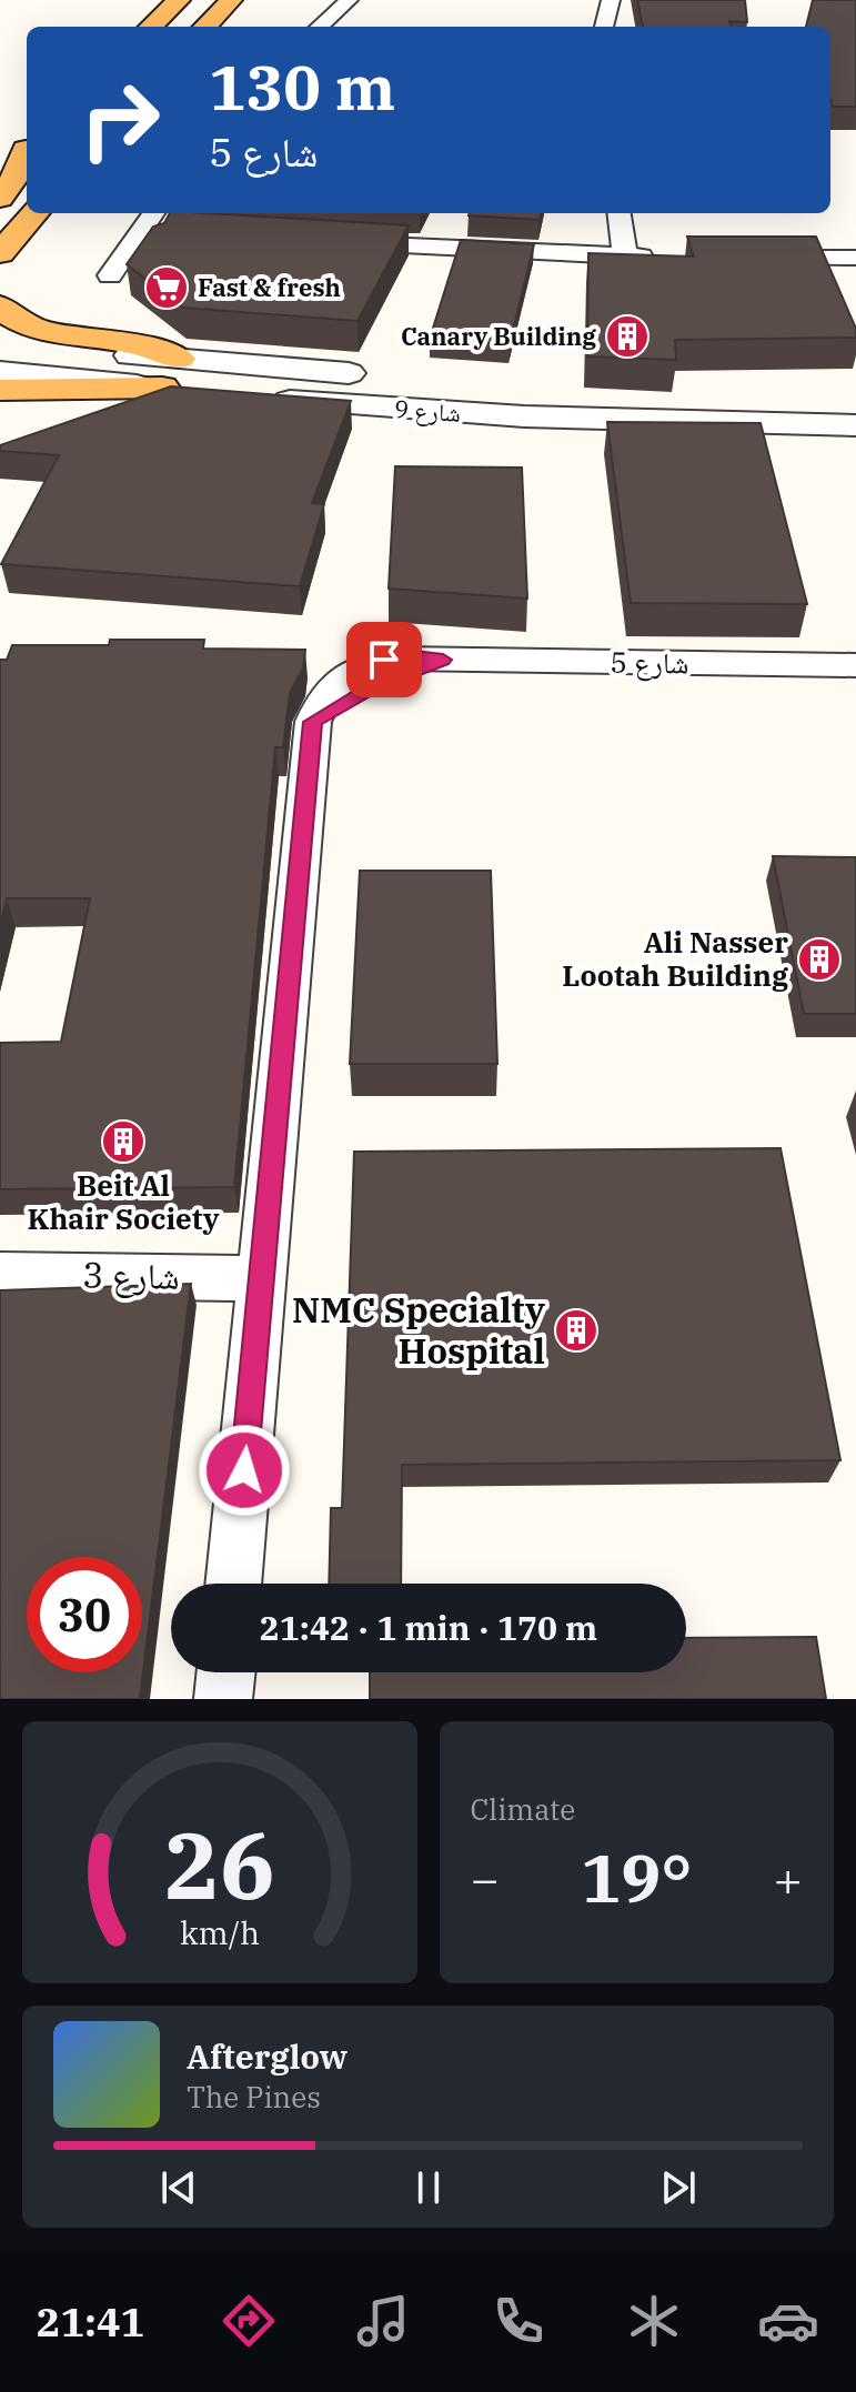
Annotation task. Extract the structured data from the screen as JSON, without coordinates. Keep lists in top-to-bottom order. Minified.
{"streets":{"street":["شارع 9","شارع 5","شارع 3"]},"crossings":[["شارع 5","شارع 3"]],"places":{"supermarket":["Fast & fresh"],"building":["Canary Building","Ali Nasser Lootah Building","Beit Al Khair Society","NMC Specialty Hospital"]},"page":{"turn":["130 m","شارع 5"],"limit":"30","trip":"21:42 · 1 min · 170 m","tile":"Climate","heat":["−","19°","+"],"song":["Afterglow","The Pines"],"tabs":"21:41","gauge":["26","km/h"]}}
